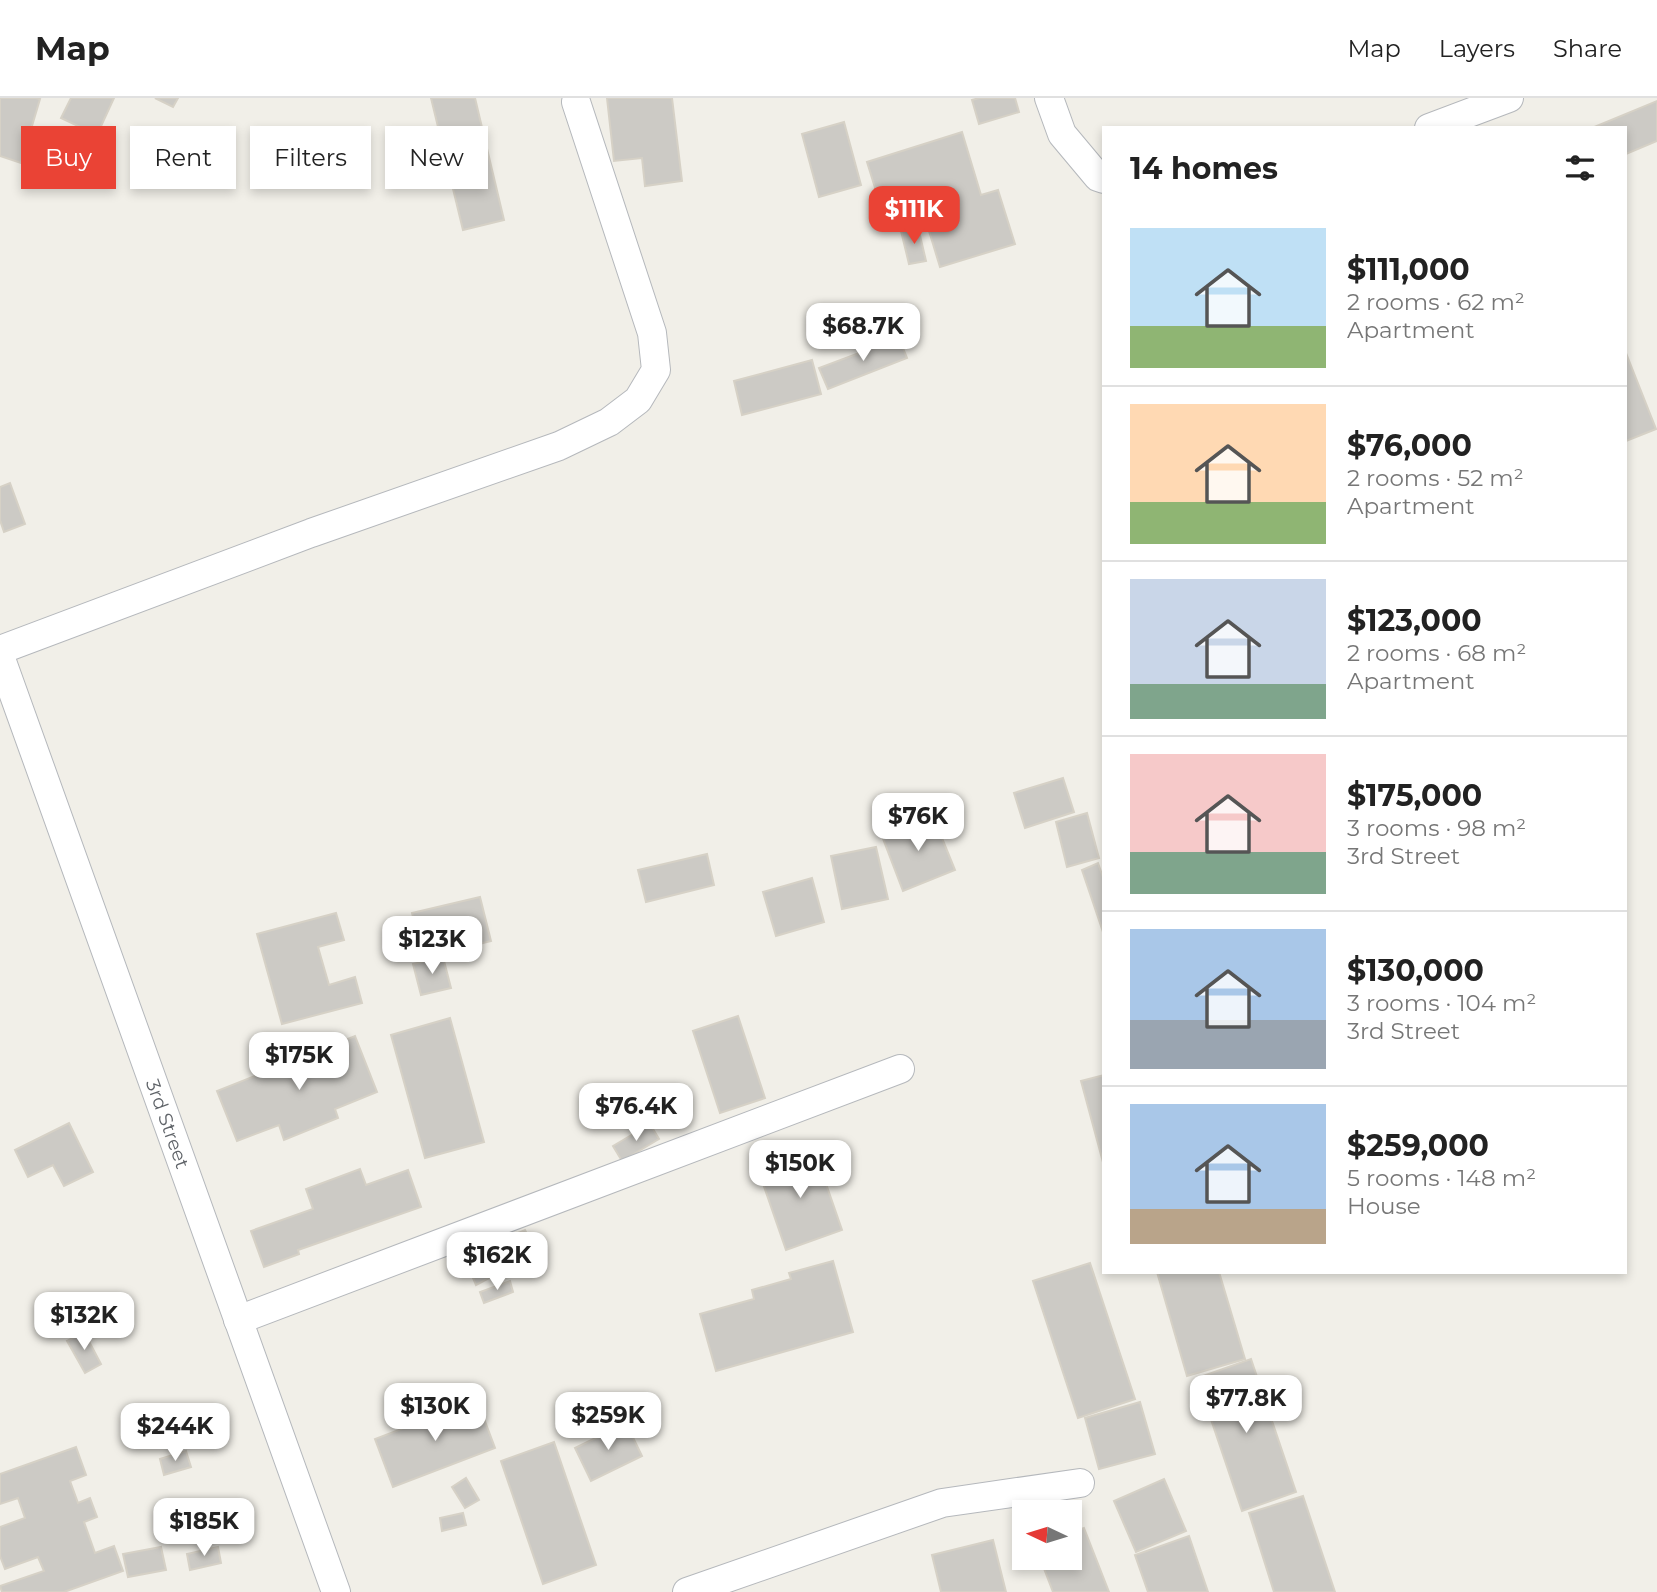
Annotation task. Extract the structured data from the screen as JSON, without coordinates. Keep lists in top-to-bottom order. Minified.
{"streets":{"street":["3rd Street"]},"north":"left","page":{"header":"Map","nav":["Map","Layers","Share"],"chip":["Buy","Rent","Filters","New"],"heading":"14 homes","price":["$111K","$68.7K","$76K","$123K","$175K","$76.4K","$150K","$162K","$132K","$77.8K","$130K","$259K","$244K","$185K"],"list":[{"name":"$111,000","note":"2 rooms · 62 m² · Apartment"},{"name":"$76,000","note":"2 rooms · 52 m² · Apartment"},{"name":"$123,000","note":"2 rooms · 68 m² · Apartment"},{"name":"$175,000","note":"3 rooms · 98 m² · 3rd Street"},{"name":"$130,000","note":"3 rooms · 104 m² · 3rd Street"},{"name":"$259,000","note":"5 rooms · 148 m² · House"}]}}
